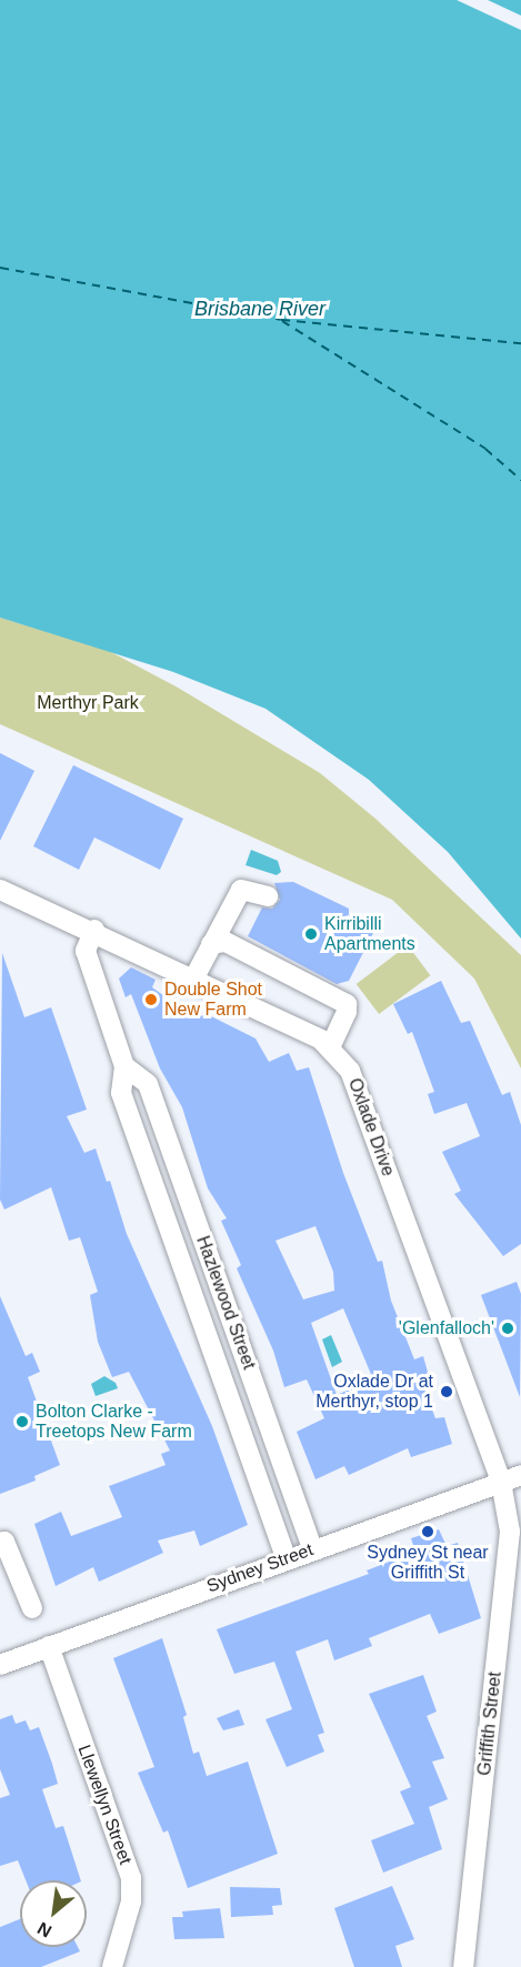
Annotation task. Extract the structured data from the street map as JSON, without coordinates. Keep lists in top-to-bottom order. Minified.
{"streets":{"street":["Oxlade Drive","Hazlewood Street","Sydney Street","Griffith Street","Llewellyn Street"]},"crossings":[["Oxlade Drive","Hazlewood Street"],["Oxlade Drive","Sydney Street"],["Oxlade Drive","Griffith Street"],["Hazlewood Street","Sydney Street"],["Sydney Street","Griffith Street"],["Sydney Street","Llewellyn Street"]],"water":["Brisbane River"],"parks":["Merthyr Park"],"places":["Kirribilli Apartments","Double Shot New Farm","'Glenfalloch'","Oxlade Dr at Merthyr, stop 1","Bolton Clarke - Treetops New Farm","Sydney St near Griffith St"],"north":"bottom left"}
